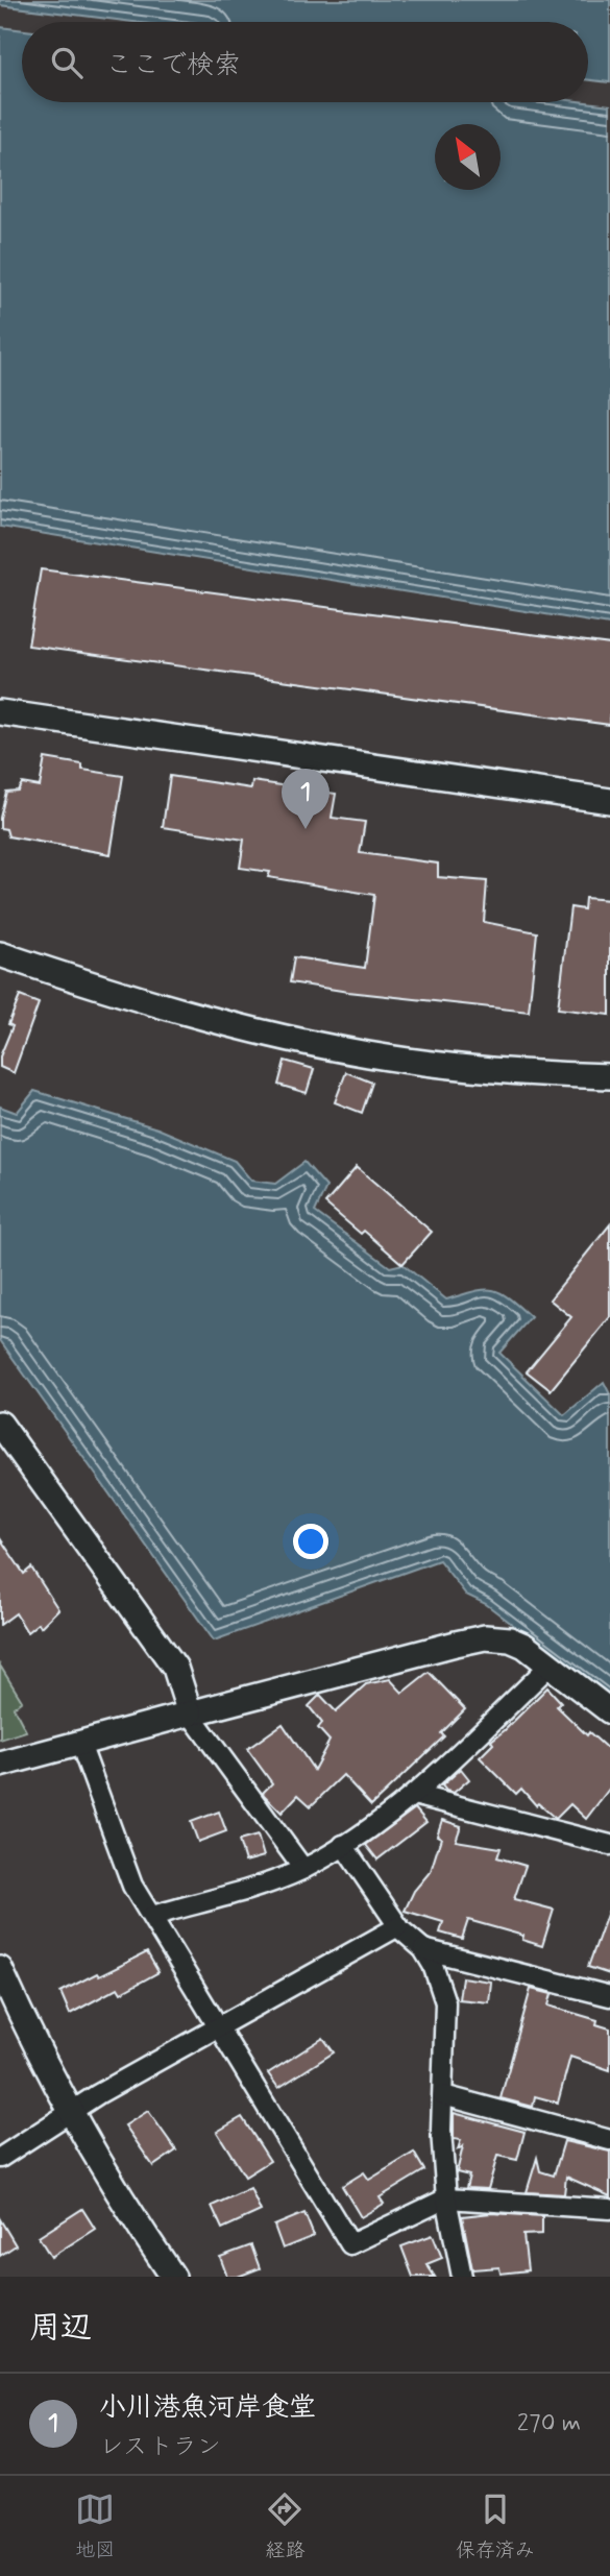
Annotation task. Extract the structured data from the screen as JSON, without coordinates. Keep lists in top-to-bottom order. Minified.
{"north":"top left","page":{"search":"ここで検索","pins":"1","heading":"周辺","list":[{"mark":"1","name":"小川港魚河岸食堂","note":"レストラン","value":"270 m"}],"nav":["地図","経路","保存済み"]}}
